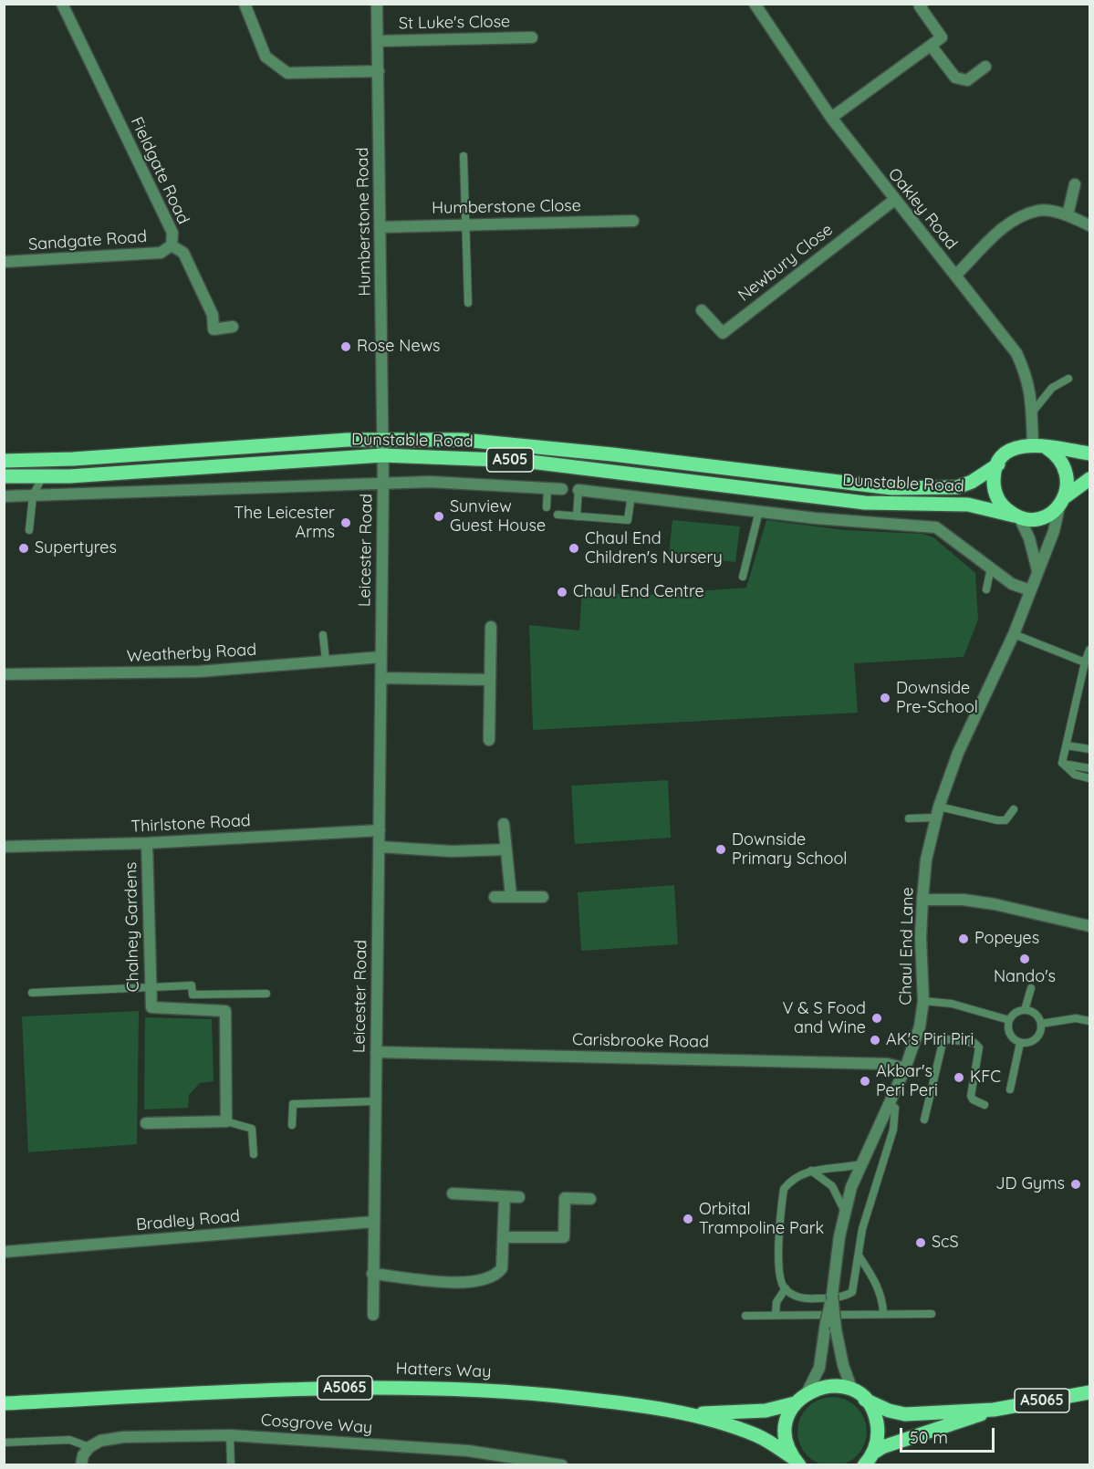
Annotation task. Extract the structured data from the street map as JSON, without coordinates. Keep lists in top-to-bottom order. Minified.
{"streets":{"main road":["Dunstable Road","A505","Hatters Way","A5065"],"street":["St Luke's Close","Fieldgate Road","Humberstone Close","Oakley Road","Humberstone Road","Sandgate Road","Newbury Close","Leicester Road","Weatherby Road","Thirlstone Road","Chalney Gardens","Chaul End Lane","Carisbrooke Road","Bradley Road","Cosgrove Way"]},"crossings":[["St Luke's Close","Humberstone Road"],["Fieldgate Road","Sandgate Road"],["Humberstone Close","Humberstone Road"],["Oakley Road","Newbury Close"],["Oakley Road","Dunstable Road"],["Oakley Road","Chaul End Lane"],["Humberstone Road","Dunstable Road"],["Humberstone Road","Leicester Road"],["Dunstable Road","Leicester Road"],["Dunstable Road","Chaul End Lane"],["Leicester Road","Weatherby Road"],["Leicester Road","Thirlstone Road"],["Leicester Road","Carisbrooke Road"],["Leicester Road","Bradley Road"],["Thirlstone Road","Chalney Gardens"],["Chaul End Lane","Carisbrooke Road"]],"places":["Rose News","Sunview Guest House","The Leicester Arms","Supertyres","Chaul End Children's Nursery","Chaul End Centre","Downside Pre-School","Downside Primary School","Popeyes","Nando's","V & S Food and Wine","AK's Piri Piri","KFC","Akbar's Peri Peri","JD Gyms","Orbital Trampoline Park","ScS"],"scale_bar":"50 m"}
